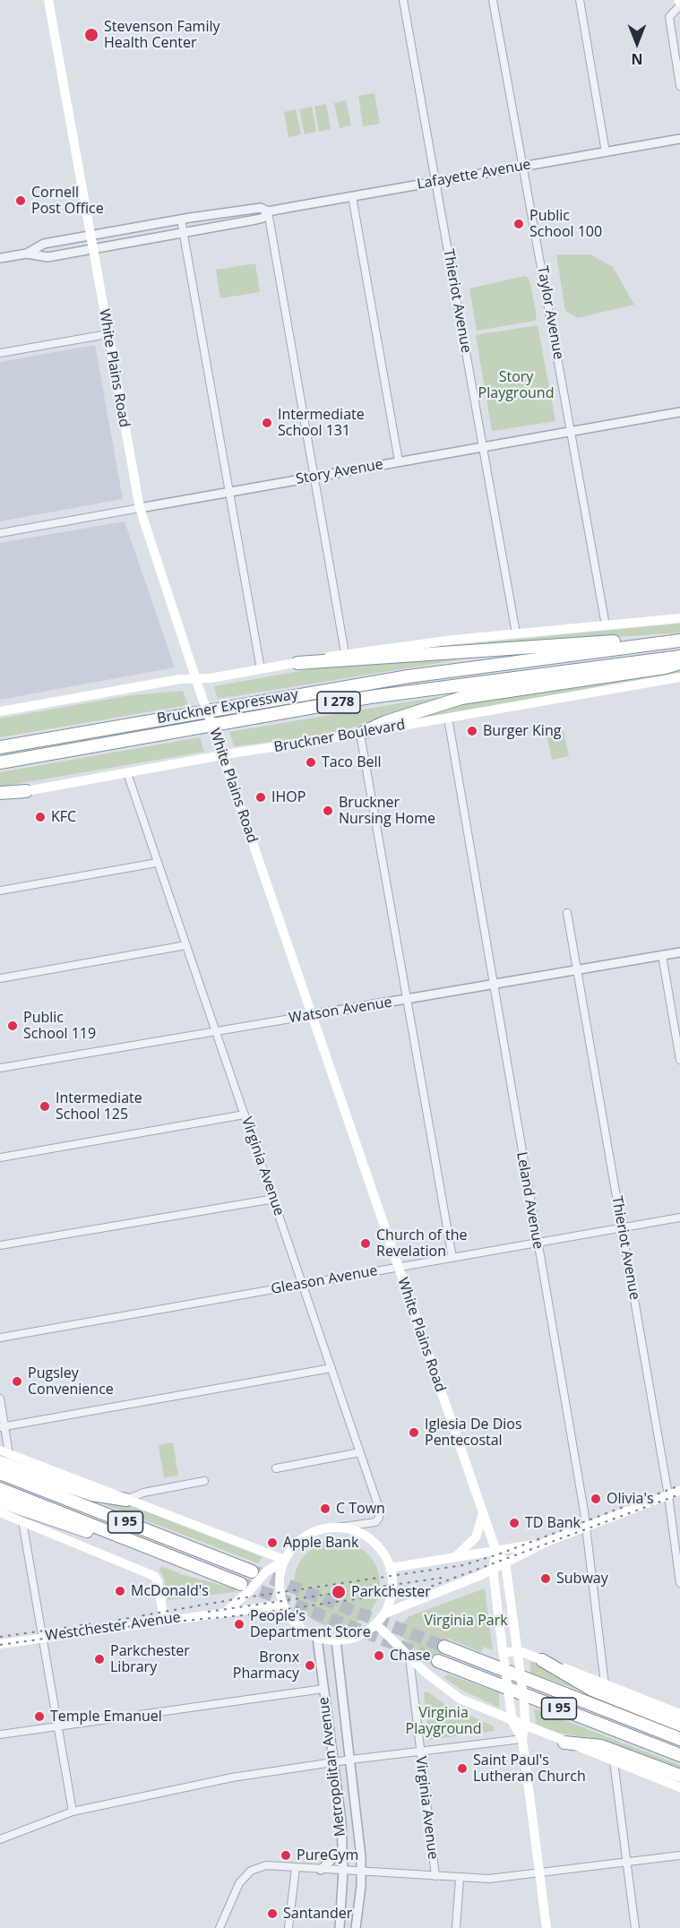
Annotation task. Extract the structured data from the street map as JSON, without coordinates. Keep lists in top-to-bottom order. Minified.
{"streets":{"highway":["I 278","Bruckner Expressway","I 95"],"main road":["White Plains Road","Bruckner Boulevard","Westchester Avenue"],"street":["Lafayette Avenue","Thieriot Avenue","Taylor Avenue","Story Avenue","Watson Avenue","Virginia Avenue","Leland Avenue","Gleason Avenue","Metropolitan Avenue"]},"crossings":[["Lafayette Avenue","Thieriot Avenue"],["Lafayette Avenue","Taylor Avenue"],["Lafayette Avenue","White Plains Road"],["Thieriot Avenue","Story Avenue"],["Thieriot Avenue","Watson Avenue"],["Thieriot Avenue","Gleason Avenue"],["Taylor Avenue","Story Avenue"],["White Plains Road","Story Avenue"],["White Plains Road","Bruckner Boulevard"],["White Plains Road","Watson Avenue"],["White Plains Road","Gleason Avenue"],["Bruckner Boulevard","Virginia Avenue"],["Bruckner Boulevard","Leland Avenue"],["Watson Avenue","Virginia Avenue"],["Watson Avenue","Leland Avenue"],["Virginia Avenue","Gleason Avenue"],["Virginia Avenue","Westchester Avenue"],["Virginia Avenue","Metropolitan Avenue"],["Leland Avenue","Gleason Avenue"],["Westchester Avenue","Metropolitan Avenue"]],"parks":["Story Playground","Virginia Park","Virginia Playground"],"places":["Stevenson Family Health Center","Cornell Post Office","Public School 100","Intermediate School 131","Burger King","Taco Bell","IHOP","Bruckner Nursing Home","KFC","Public School 119","Intermediate School 125","Church of the Revelation","Pugsley Convenience","Iglesia De Dios Pentecostal","Olivia's","C Town","TD Bank","Apple Bank","Subway","McDonald's","Parkchester","People's Department Store","Chase","Parkchester Library","Bronx Pharmacy","Temple Emanuel","Saint Paul's Lutheran Church","PureGym","Santander"],"north":"bottom"}
